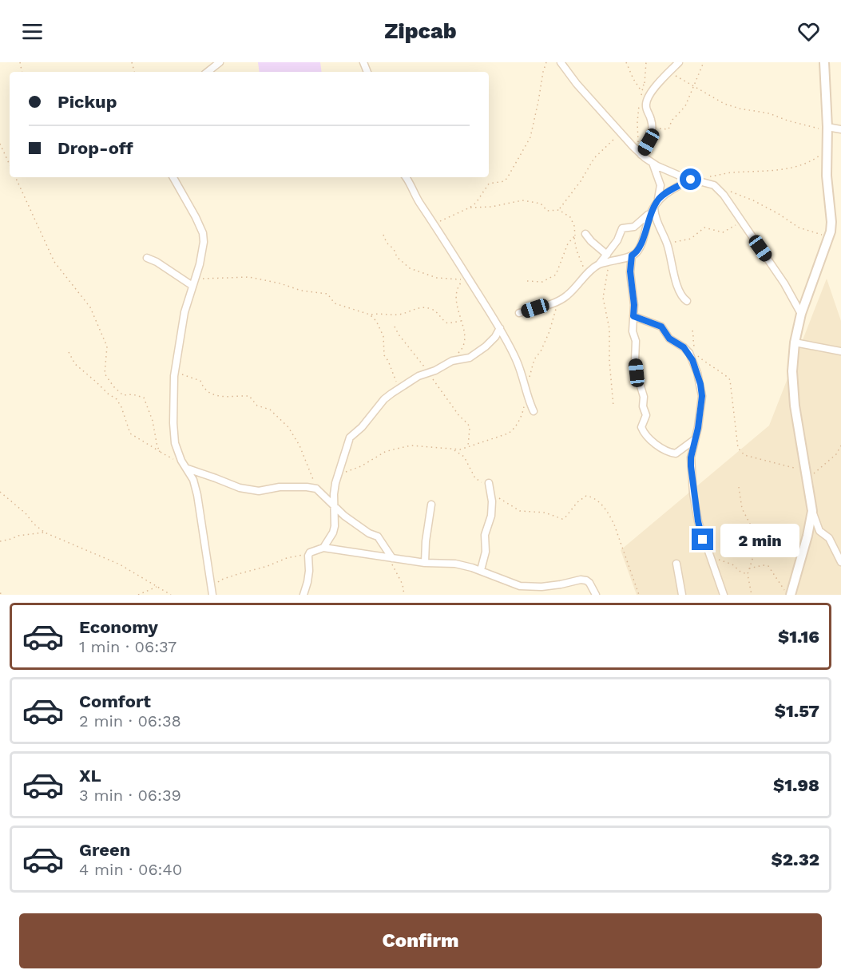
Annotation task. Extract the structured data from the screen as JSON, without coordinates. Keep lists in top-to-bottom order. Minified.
{"page":{"header":"Zipcab","banner":["Pickup","Drop-off"],"bubble":"2 min","list":[{"name":"Economy","note":"1 min · 06:37","value":"$1.16"},{"name":"Comfort","note":"2 min · 06:38","value":"$1.57"},{"name":"XL","note":"3 min · 06:39","value":"$1.98"},{"name":"Green","note":"4 min · 06:40","value":"$2.32"}],"buttons":"Confirm"}}
